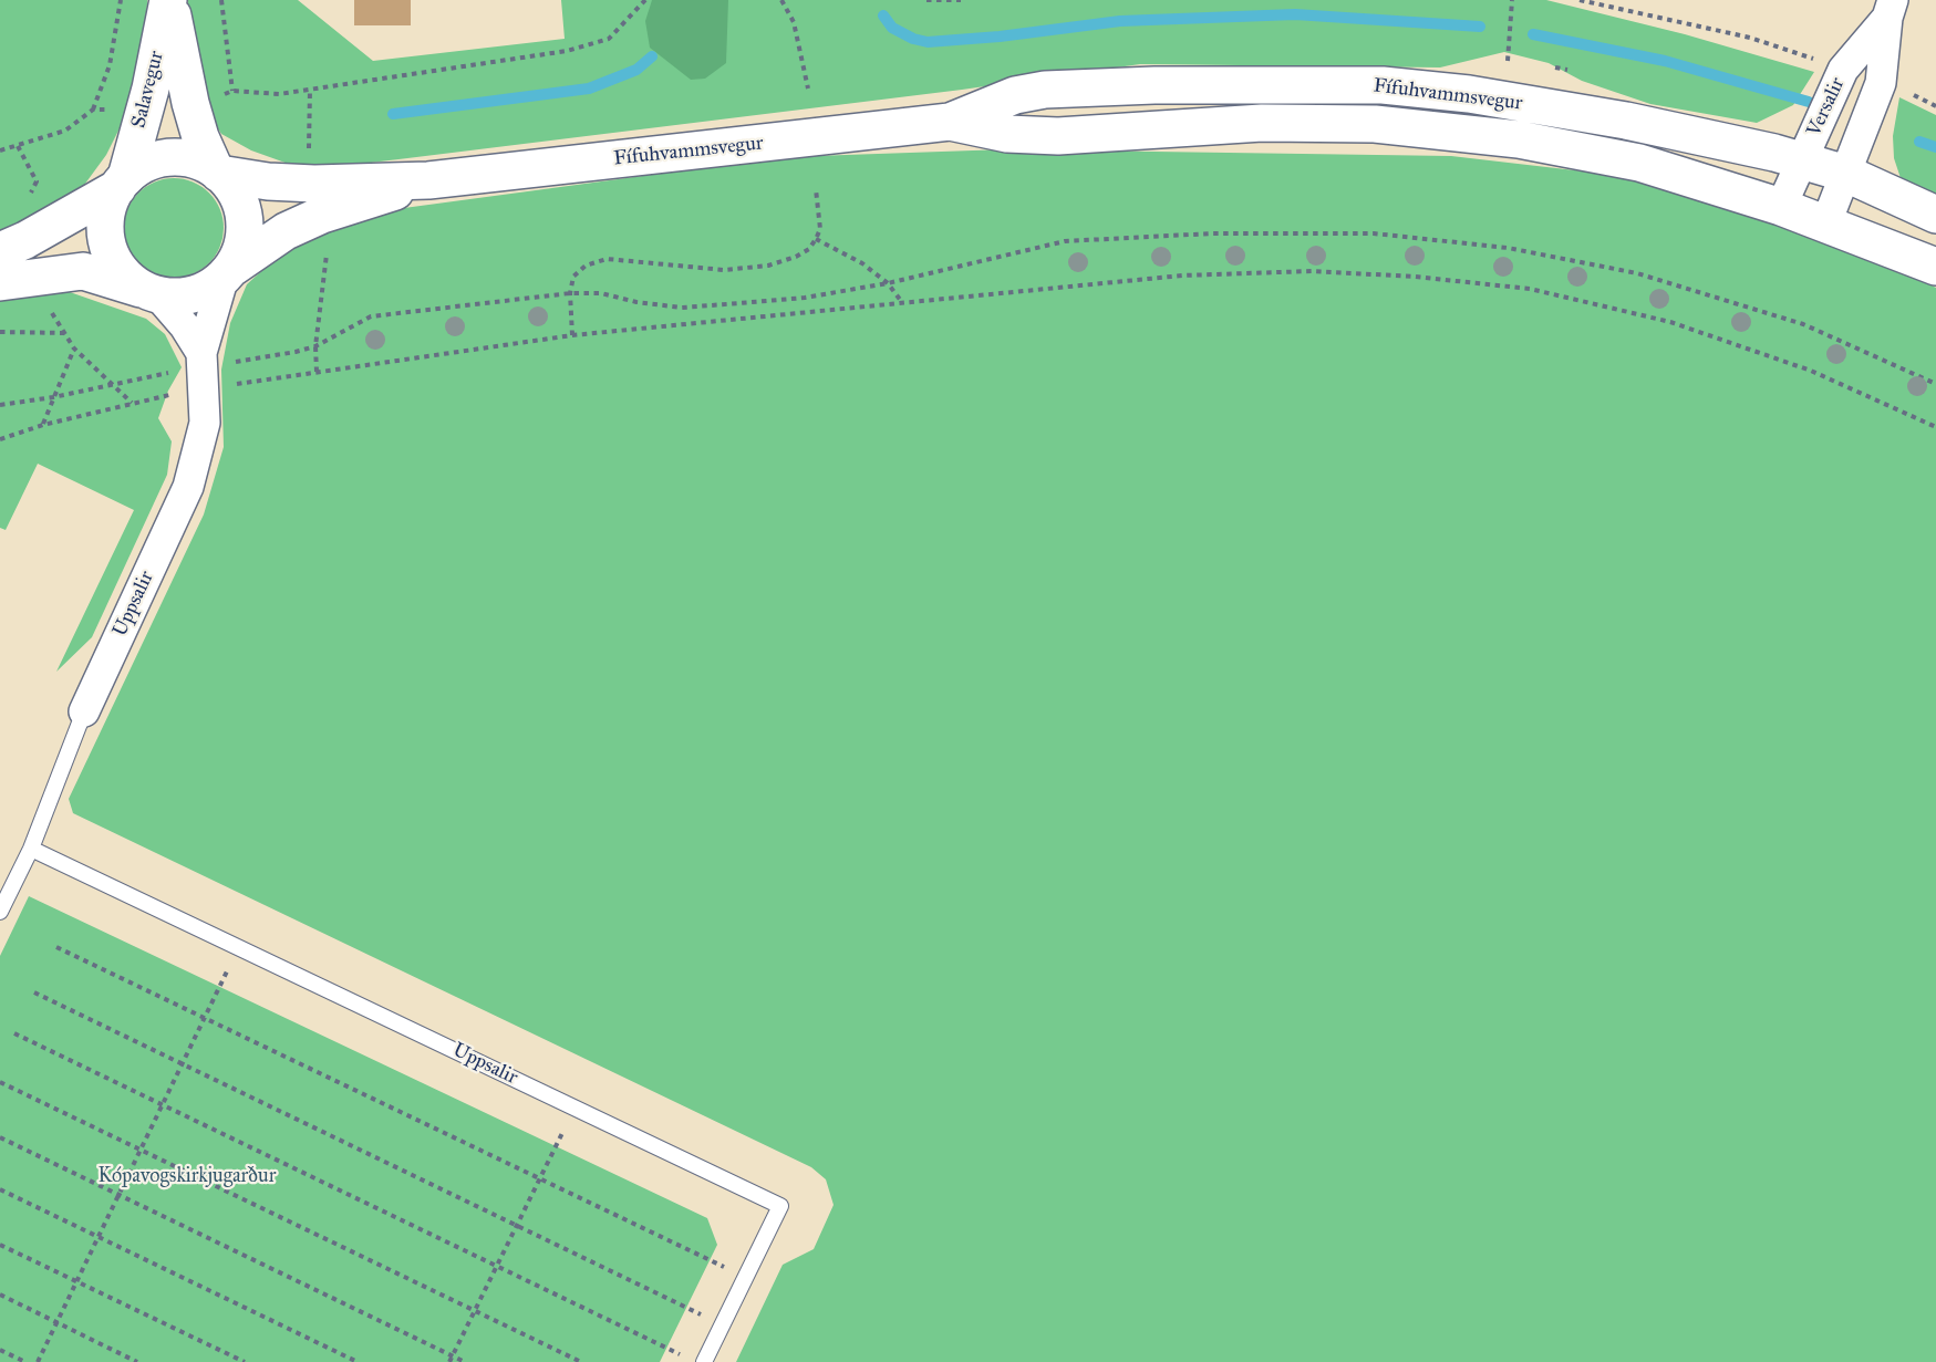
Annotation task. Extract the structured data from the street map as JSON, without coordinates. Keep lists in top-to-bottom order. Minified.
{"streets":{"main road":["Salavegur","Fífuhvammsvegur"],"street":["Versalir","Uppsalir"]},"crossings":[["Salavegur","Fífuhvammsvegur"],["Salavegur","Uppsalir"],["Fífuhvammsvegur","Versalir"],["Fífuhvammsvegur","Uppsalir"]],"parks":["Kópavogskirkjugarður"]}
